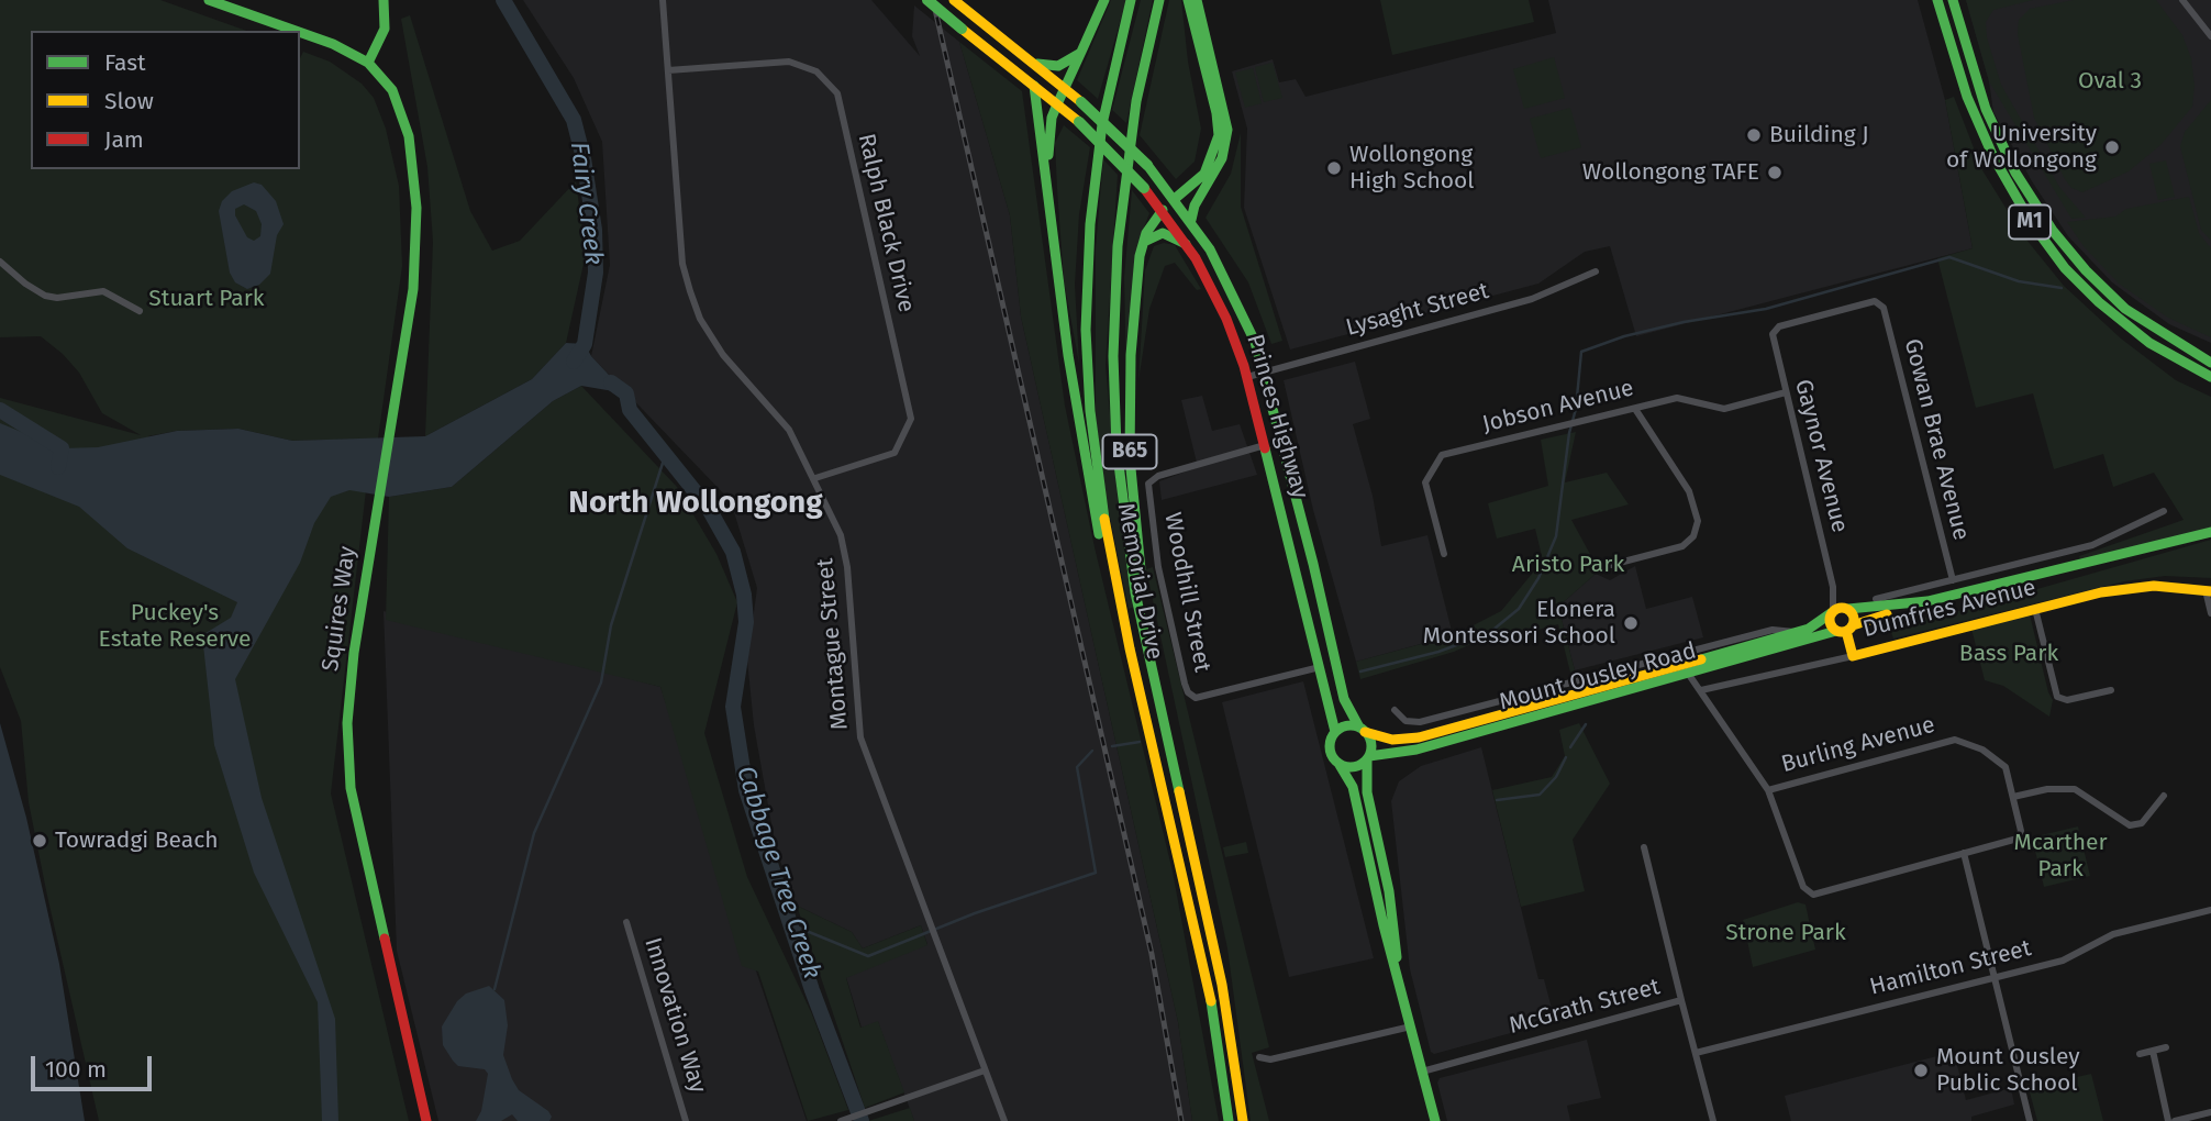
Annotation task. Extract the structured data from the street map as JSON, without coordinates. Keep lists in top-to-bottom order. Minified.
{"streets":{"main road":["M1","Princes Highway","B65","Memorial Drive","Squires Way","Dumfries Avenue","Mount Ousley Road"],"street":["Ralph Black Drive","Lysaght Street","Jobson Avenue","Gowan Brae Avenue","Gaynor Avenue","Woodhill Street","Montague Street","Burling Avenue","Hamilton Street","McGrath Street","Innovation Way"]},"crossings":[["Ralph Black Drive","Montague Street"],["Lysaght Street","Princes Highway"],["Jobson Avenue","Gaynor Avenue"],["Princes Highway","B65"],["Princes Highway","Woodhill Street"],["Princes Highway","Mount Ousley Road"],["Gowan Brae Avenue","Gaynor Avenue"],["B65","Memorial Drive"],["Gaynor Avenue","Mount Ousley Road"],["Hamilton Street","McGrath Street"]],"districts":["North Wollongong"],"water":["Fairy Creek","Cabbage Tree Creek"],"parks":["Oval 3","Stuart Park","Aristo Park","Puckey's Estate Reserve","Bass Park","Mcarther Park","Strone Park"],"places":["Building J","University of Wollongong","Wollongong High School","Wollongong TAFE","Elonera Montessori School","Towradgi Beach","Mount Ousley Public School"],"legend":["Fast","Slow","Jam"],"scale_bar":"100 m"}
